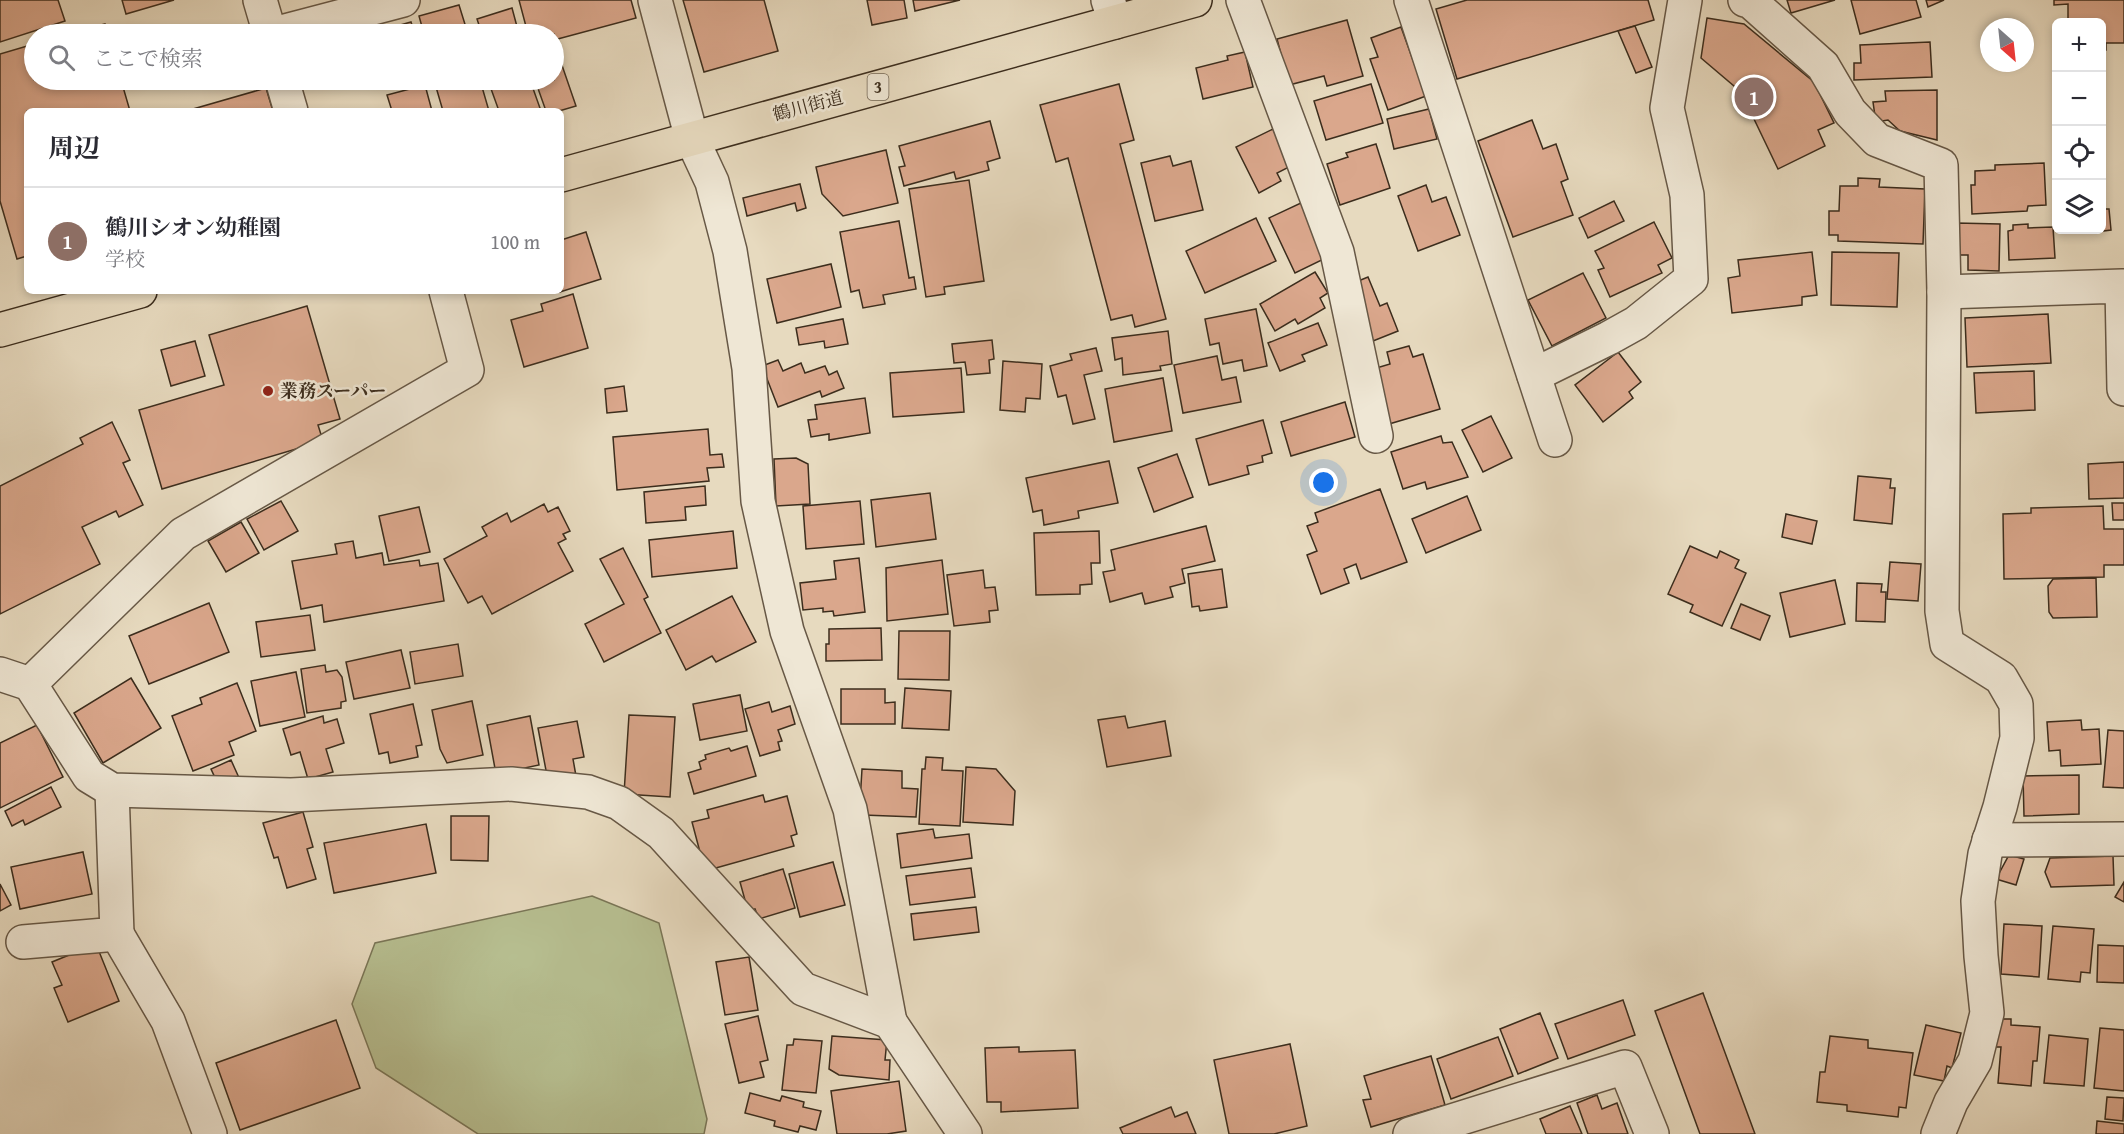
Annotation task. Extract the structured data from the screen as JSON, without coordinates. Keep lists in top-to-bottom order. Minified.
{"streets":{"main road":["3","鶴川街道"]},"places":["業務スーパー"],"north":"bottom right","page":{"map_buttons":["+","−"],"search":"ここで検索","pins":"1","heading":"周辺","list":[{"mark":"1","name":"鶴川シオン幼稚園","note":"学校","value":"100 m"}]}}
